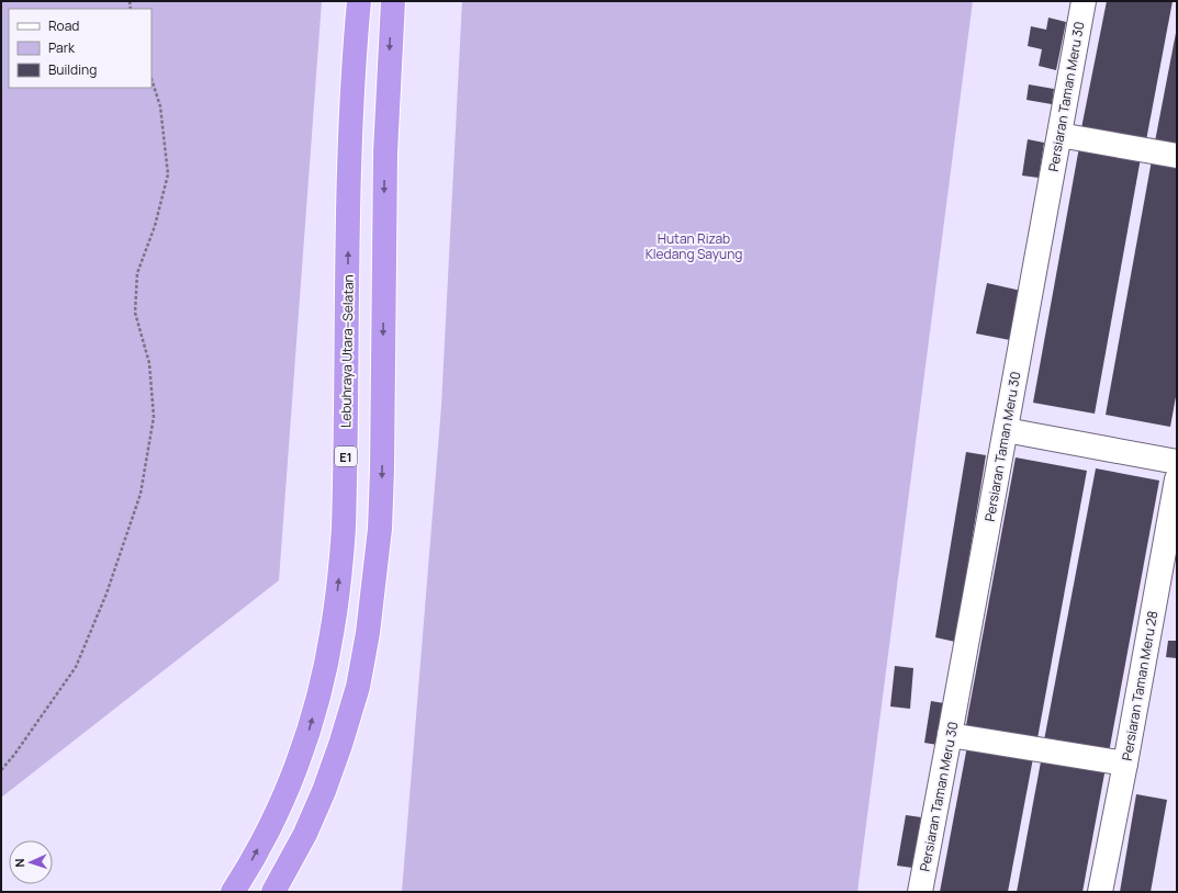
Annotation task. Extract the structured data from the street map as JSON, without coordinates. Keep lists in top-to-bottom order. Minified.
{"streets":{"highway":["Lebuhraya Utara–Selatan","E1"],"street":["Persiaran Taman Meru 30","Persiaran Taman Meru 28"]},"parks":["Hutan Rizab Kledang Sayung"],"legend":["Road","Park","Building"],"north":"left"}
